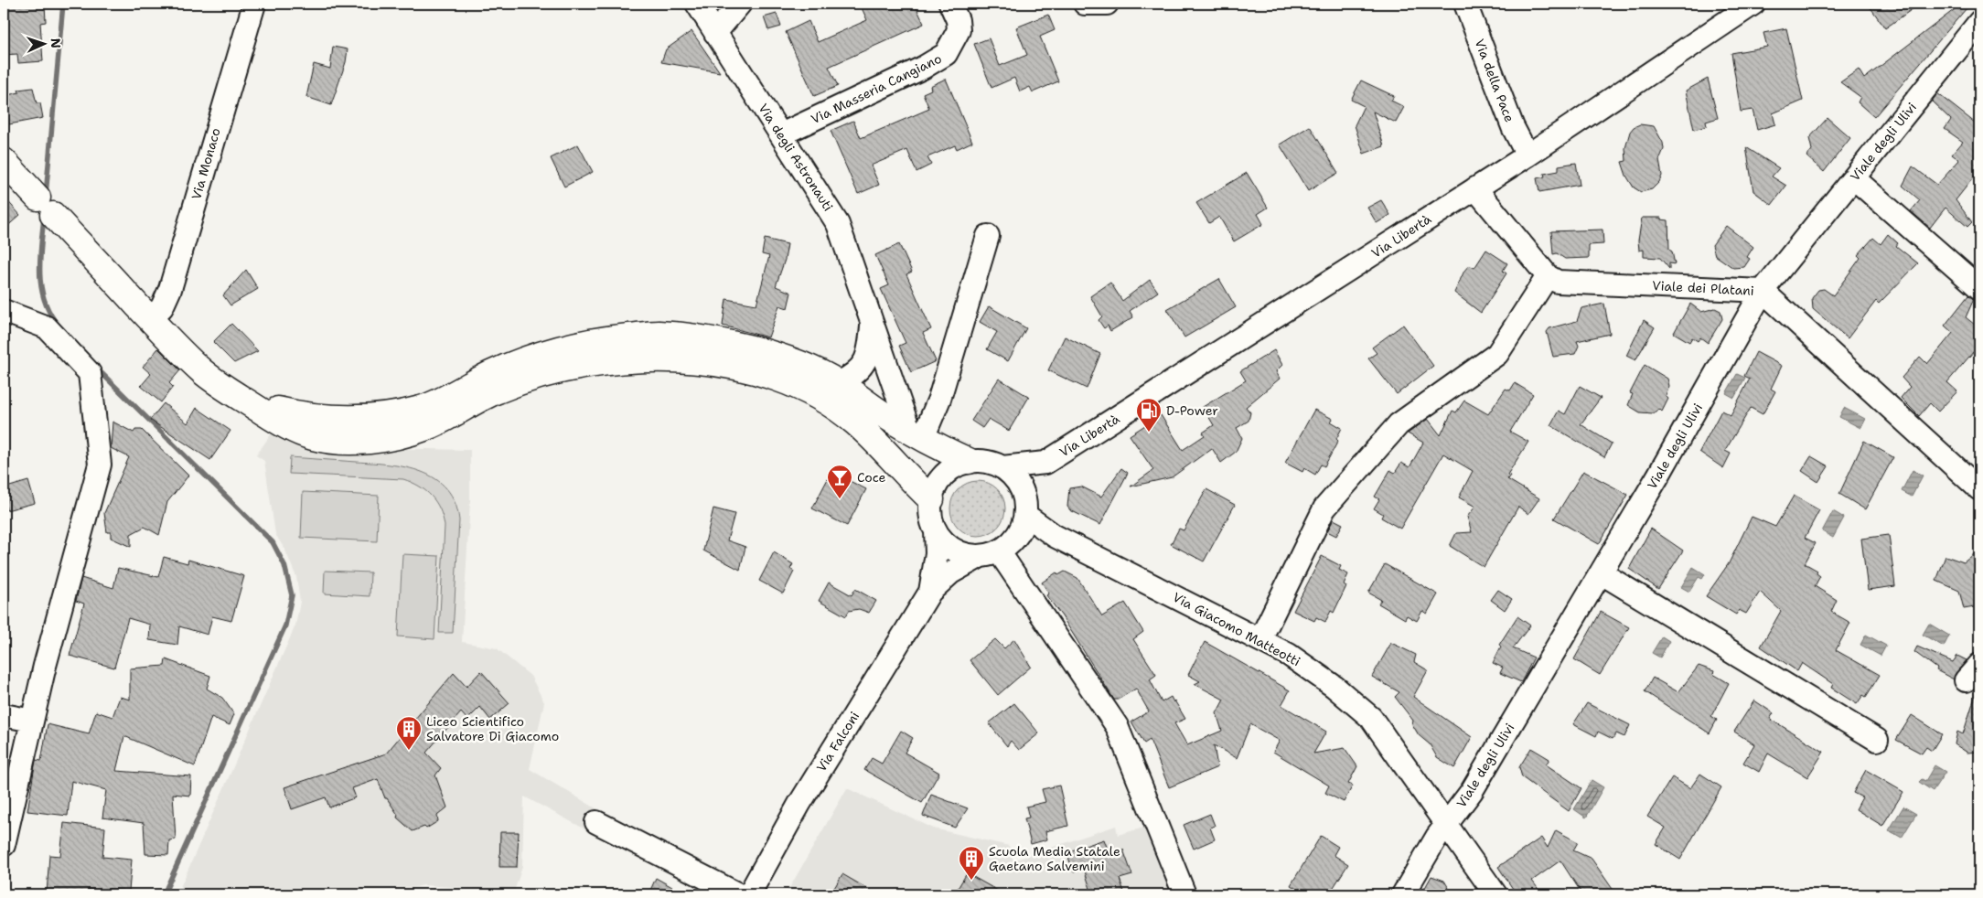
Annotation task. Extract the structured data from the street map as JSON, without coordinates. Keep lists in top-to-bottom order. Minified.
{"streets":{"street":["Via della Pace","Via Masseria Cangiano","Viale degli Ulivi","Via degli Astronauti","Via Monaco","Via Libertà","Viale dei Platani","Via Giacomo Matteotti","Via Falconi"]},"crossings":[["Via della Pace","Via Libertà"],["Via Masseria Cangiano","Via degli Astronauti"],["Viale degli Ulivi","Viale dei Platani"],["Viale degli Ulivi","Via Giacomo Matteotti"],["Via Libertà","Via Giacomo Matteotti"],["Via Libertà","Via Falconi"],["Via Giacomo Matteotti","Via Falconi"]],"places":{"fuel station":["D-Power"],"bar":["Coce"],"building":["Liceo Scientifico Salvatore Di Giacomo","Scuola Media Statale Gaetano Salvemini"]},"north":"right"}
